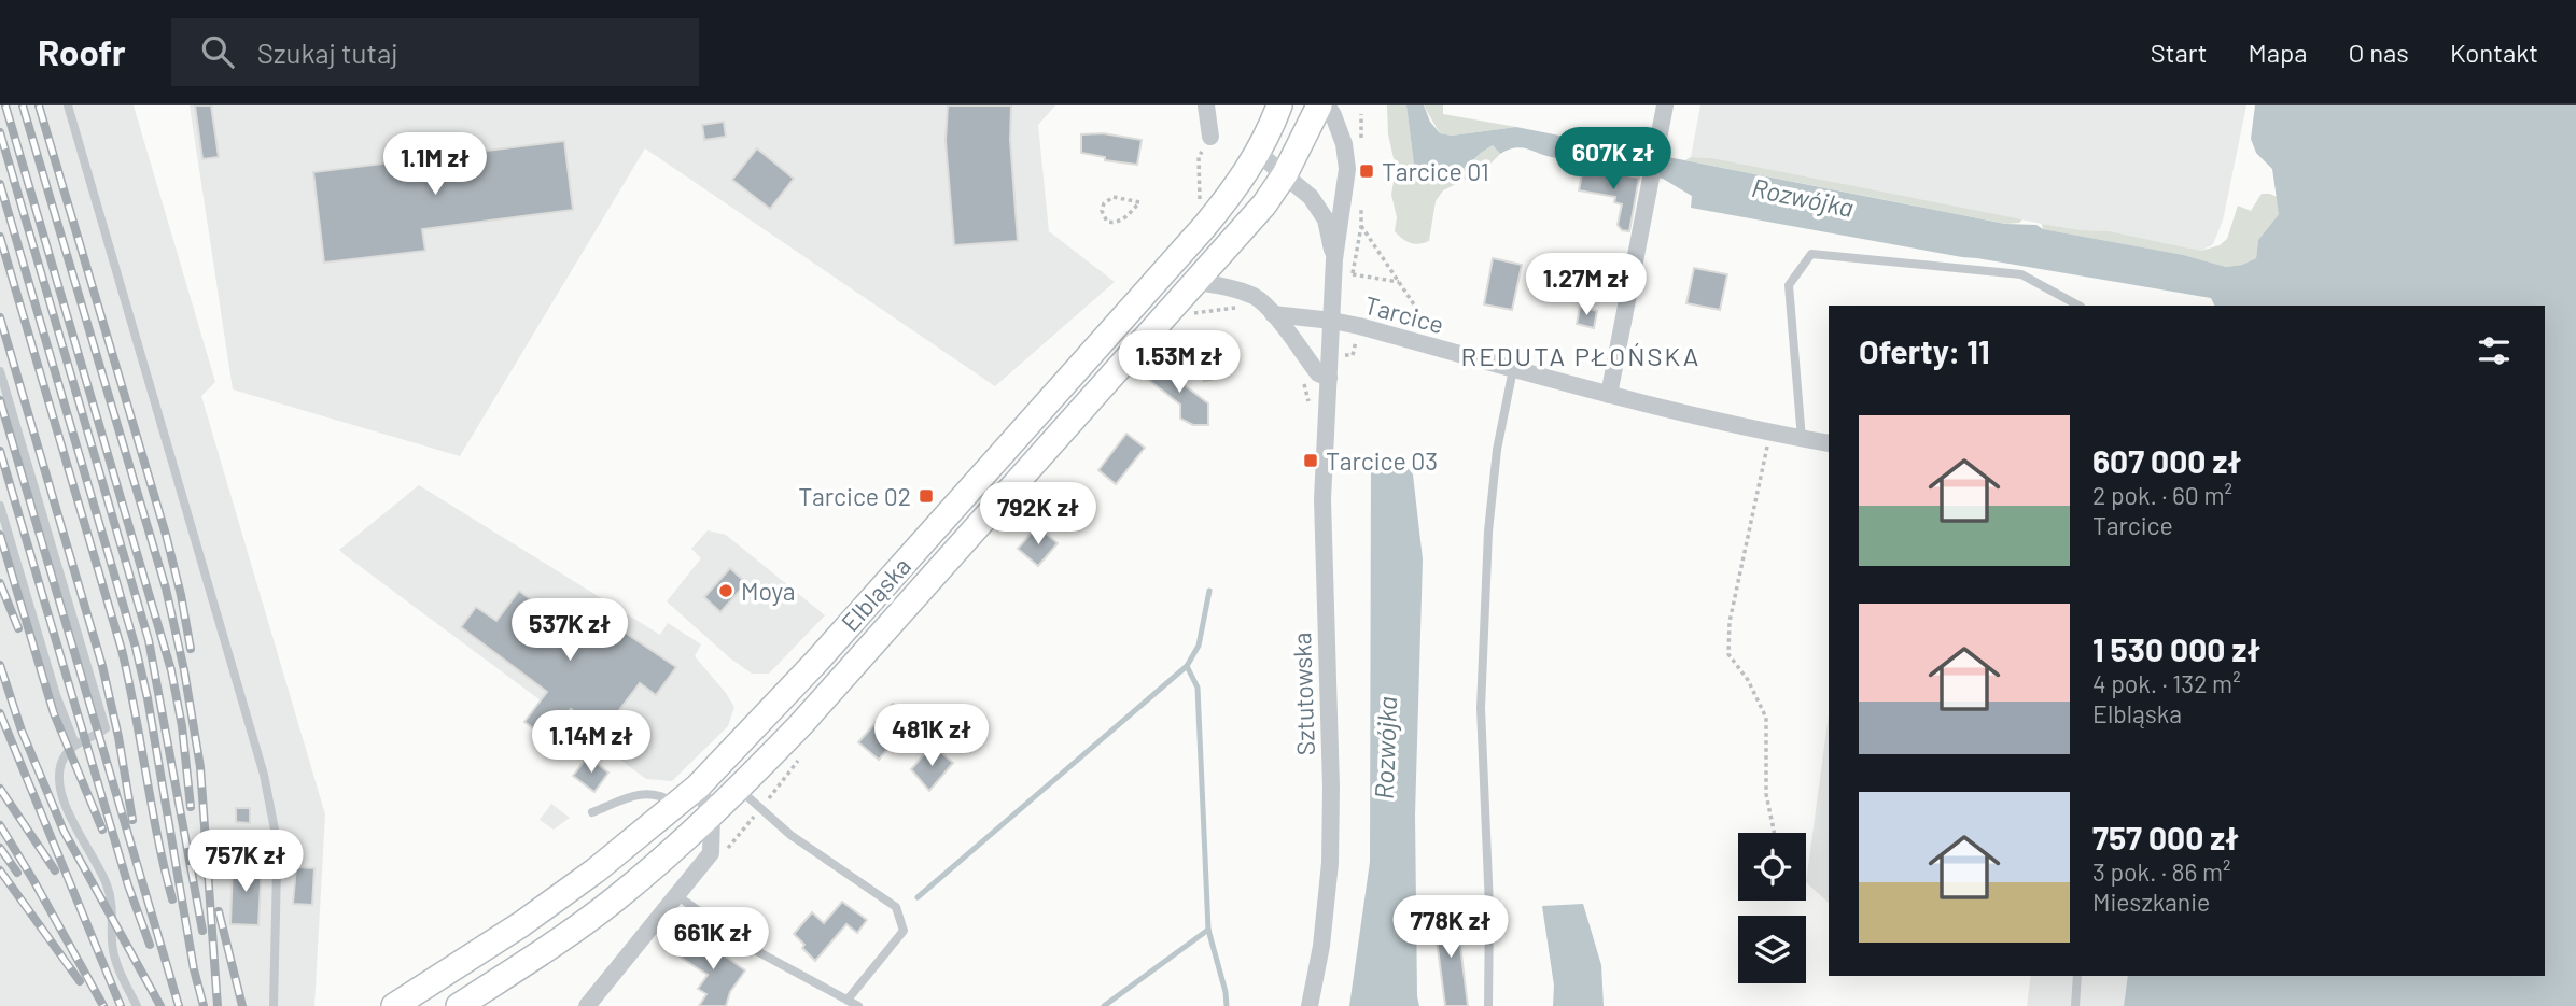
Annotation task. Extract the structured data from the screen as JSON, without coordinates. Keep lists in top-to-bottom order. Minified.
{"streets":{"main road":["Elbląska"],"street":["Tarcice","Sztutowska"]},"crossings":[["Tarcice","Sztutowska"],["Elbląska","Sztutowska"]],"districts":["REDUTA PŁOŃSKA"],"water":["Rozwójka"],"places":{"transit":["Tarcice 01","Tarcice 03","Tarcice 02"],"other":["Moya"]},"page":{"header":"Roofr","search":"Szukaj tutaj","nav":["Start","Mapa","O nas","Kontakt"],"price":["607K zł","1.1M zł","1.27M zł","1.53M zł","792K zł","537K zł","481K zł","1.14M zł","757K zł","778K zł","661K zł"],"heading":"Oferty: 11","list":[{"name":"607 000 zł","note":"2 pok. · 60 m² · Tarcice"},{"name":"1 530 000 zł","note":"4 pok. · 132 m² · Elbląska"},{"name":"757 000 zł","note":"3 pok. · 86 m² · Mieszkanie"}]}}
